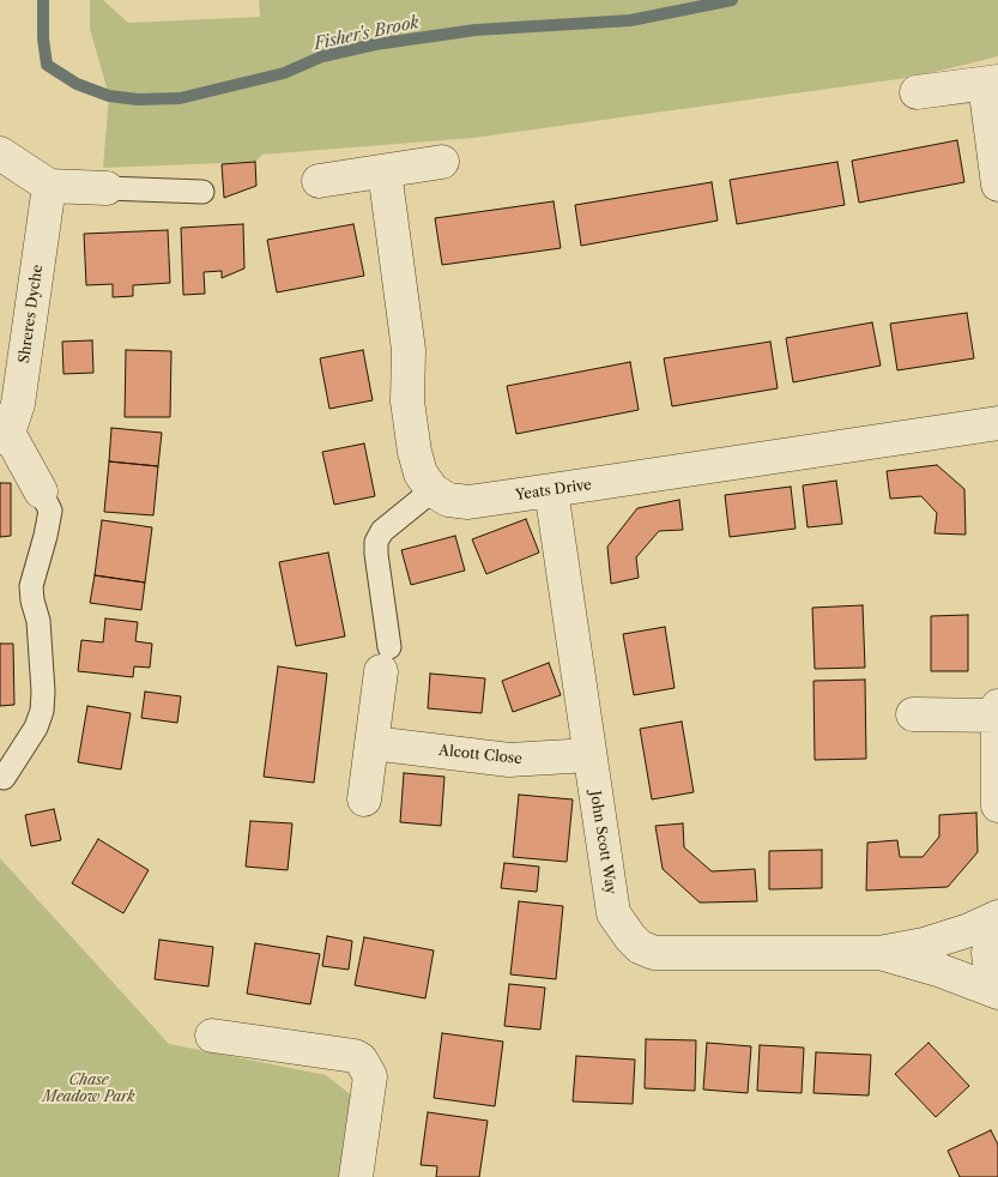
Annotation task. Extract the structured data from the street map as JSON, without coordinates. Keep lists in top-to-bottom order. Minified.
{"streets":{"street":["Shreres Dyche","Yeats Drive","Alcott Close","John Scott Way"]},"crossings":[["Yeats Drive","John Scott Way"],["Alcott Close","John Scott Way"]],"water":["Fisher's Brook"],"parks":["Chase Meadow Park"]}
